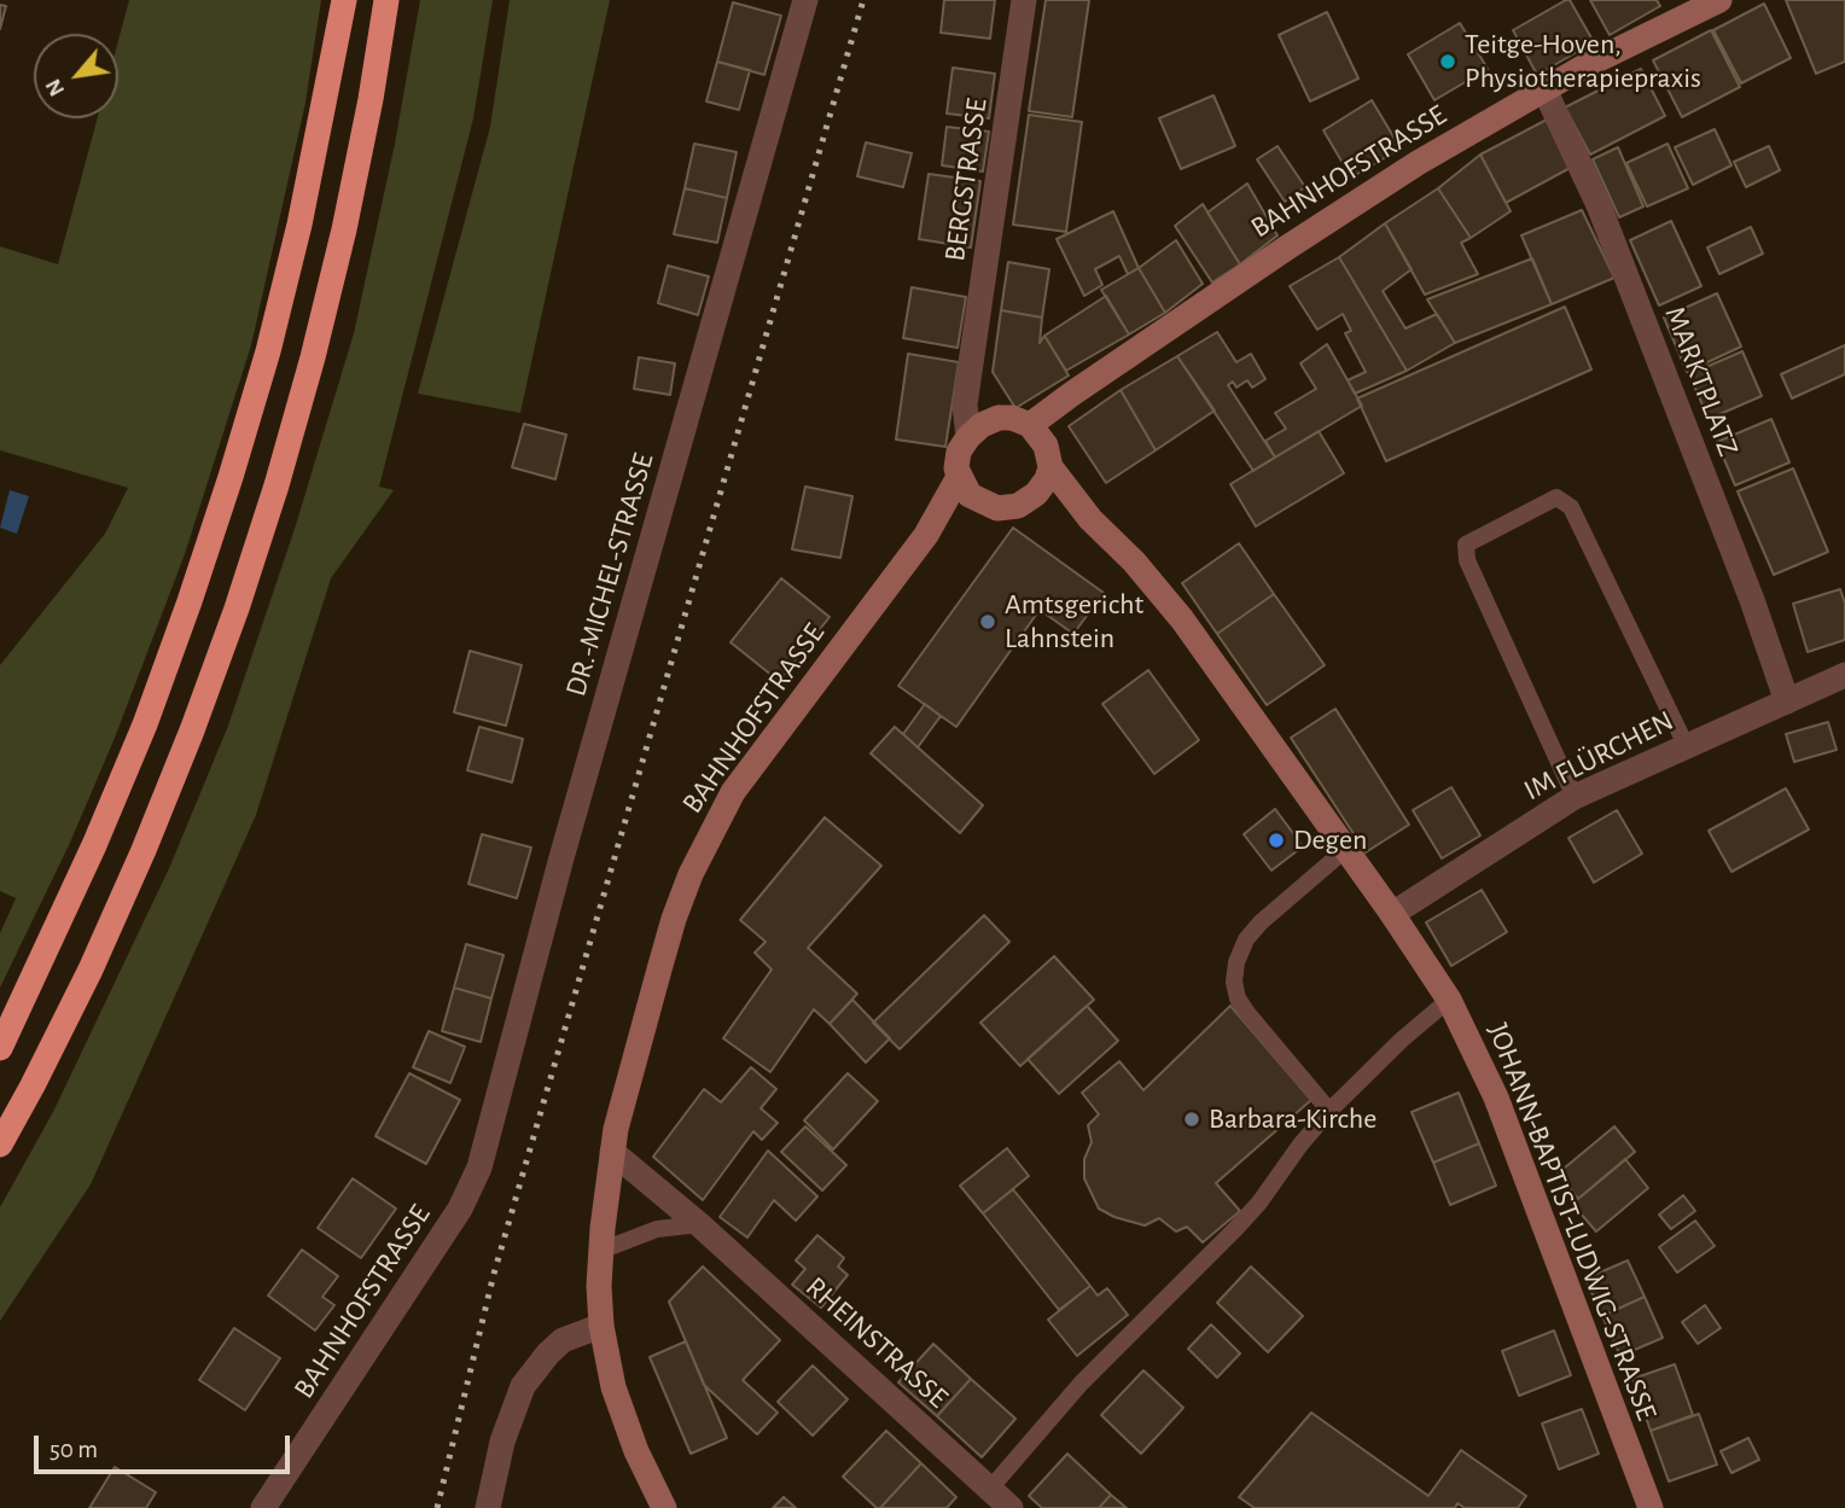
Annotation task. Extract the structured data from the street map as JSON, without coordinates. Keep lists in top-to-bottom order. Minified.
{"streets":{"street":["BAHNHOFSTRASSE","BERGSTRASSE","MARKTPLATZ","DR.-MICHEL-STRASSE","IM FLÜRCHEN","JOHANN-BAPTIST-LUDWIG-STRASSE","RHEINSTRASSE"]},"crossings":[["BAHNHOFSTRASSE","BERGSTRASSE"],["BAHNHOFSTRASSE","MARKTPLATZ"],["BAHNHOFSTRASSE","DR.-MICHEL-STRASSE"],["BAHNHOFSTRASSE","JOHANN-BAPTIST-LUDWIG-STRASSE"],["BAHNHOFSTRASSE","RHEINSTRASSE"],["BERGSTRASSE","JOHANN-BAPTIST-LUDWIG-STRASSE"],["MARKTPLATZ","IM FLÜRCHEN"],["IM FLÜRCHEN","JOHANN-BAPTIST-LUDWIG-STRASSE"]],"places":["Teitge-Hoven, Physiotherapiepraxis","Amtsgericht Lahnstein","Degen","Barbara-Kirche"],"scale_bar":"50 m","north":"bottom left"}
